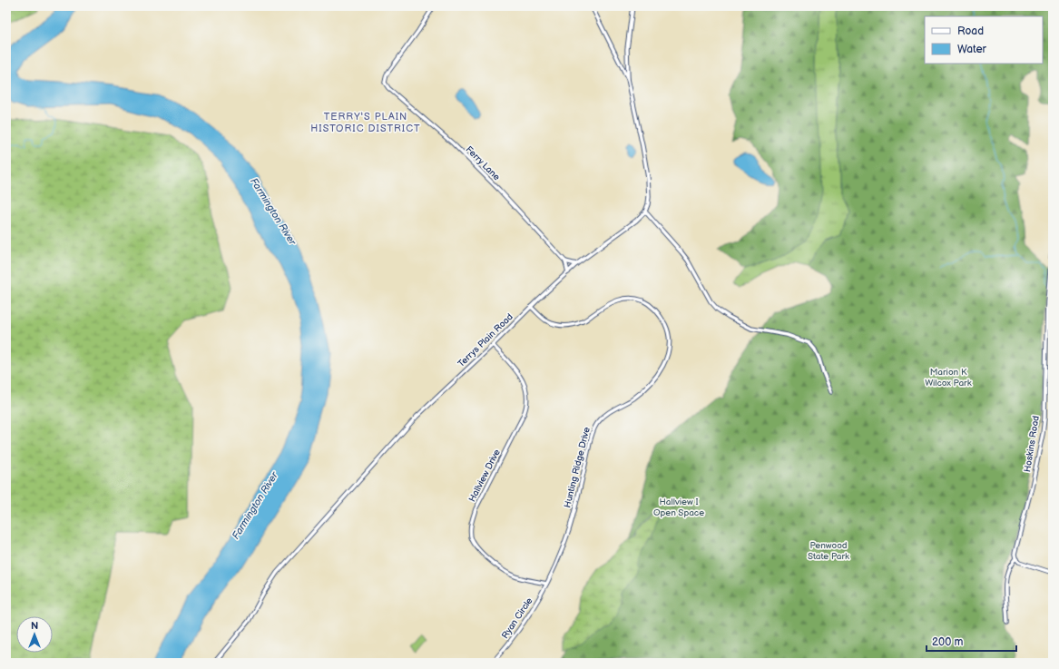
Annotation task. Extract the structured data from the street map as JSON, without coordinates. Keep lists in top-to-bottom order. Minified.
{"streets":{"street":["Ferry Lane","Terrys Plain Road","Hoskins Road","Hunting Ridge Drive","Hallview Drive","Ryan Circle"]},"crossings":[["Ferry Lane","Terrys Plain Road"],["Terrys Plain Road","Hunting Ridge Drive"],["Terrys Plain Road","Hallview Drive"],["Hunting Ridge Drive","Hallview Drive"],["Hunting Ridge Drive","Ryan Circle"],["Hallview Drive","Ryan Circle"]],"districts":["TERRY'S PLAIN HISTORIC DISTRICT"],"water":["Farmington River"],"parks":["Marion K Wilcox Park","Hallview I Open Space","Penwood State Park"],"legend":["Road","Water"],"scale_bar":"200 m","north":"top"}
